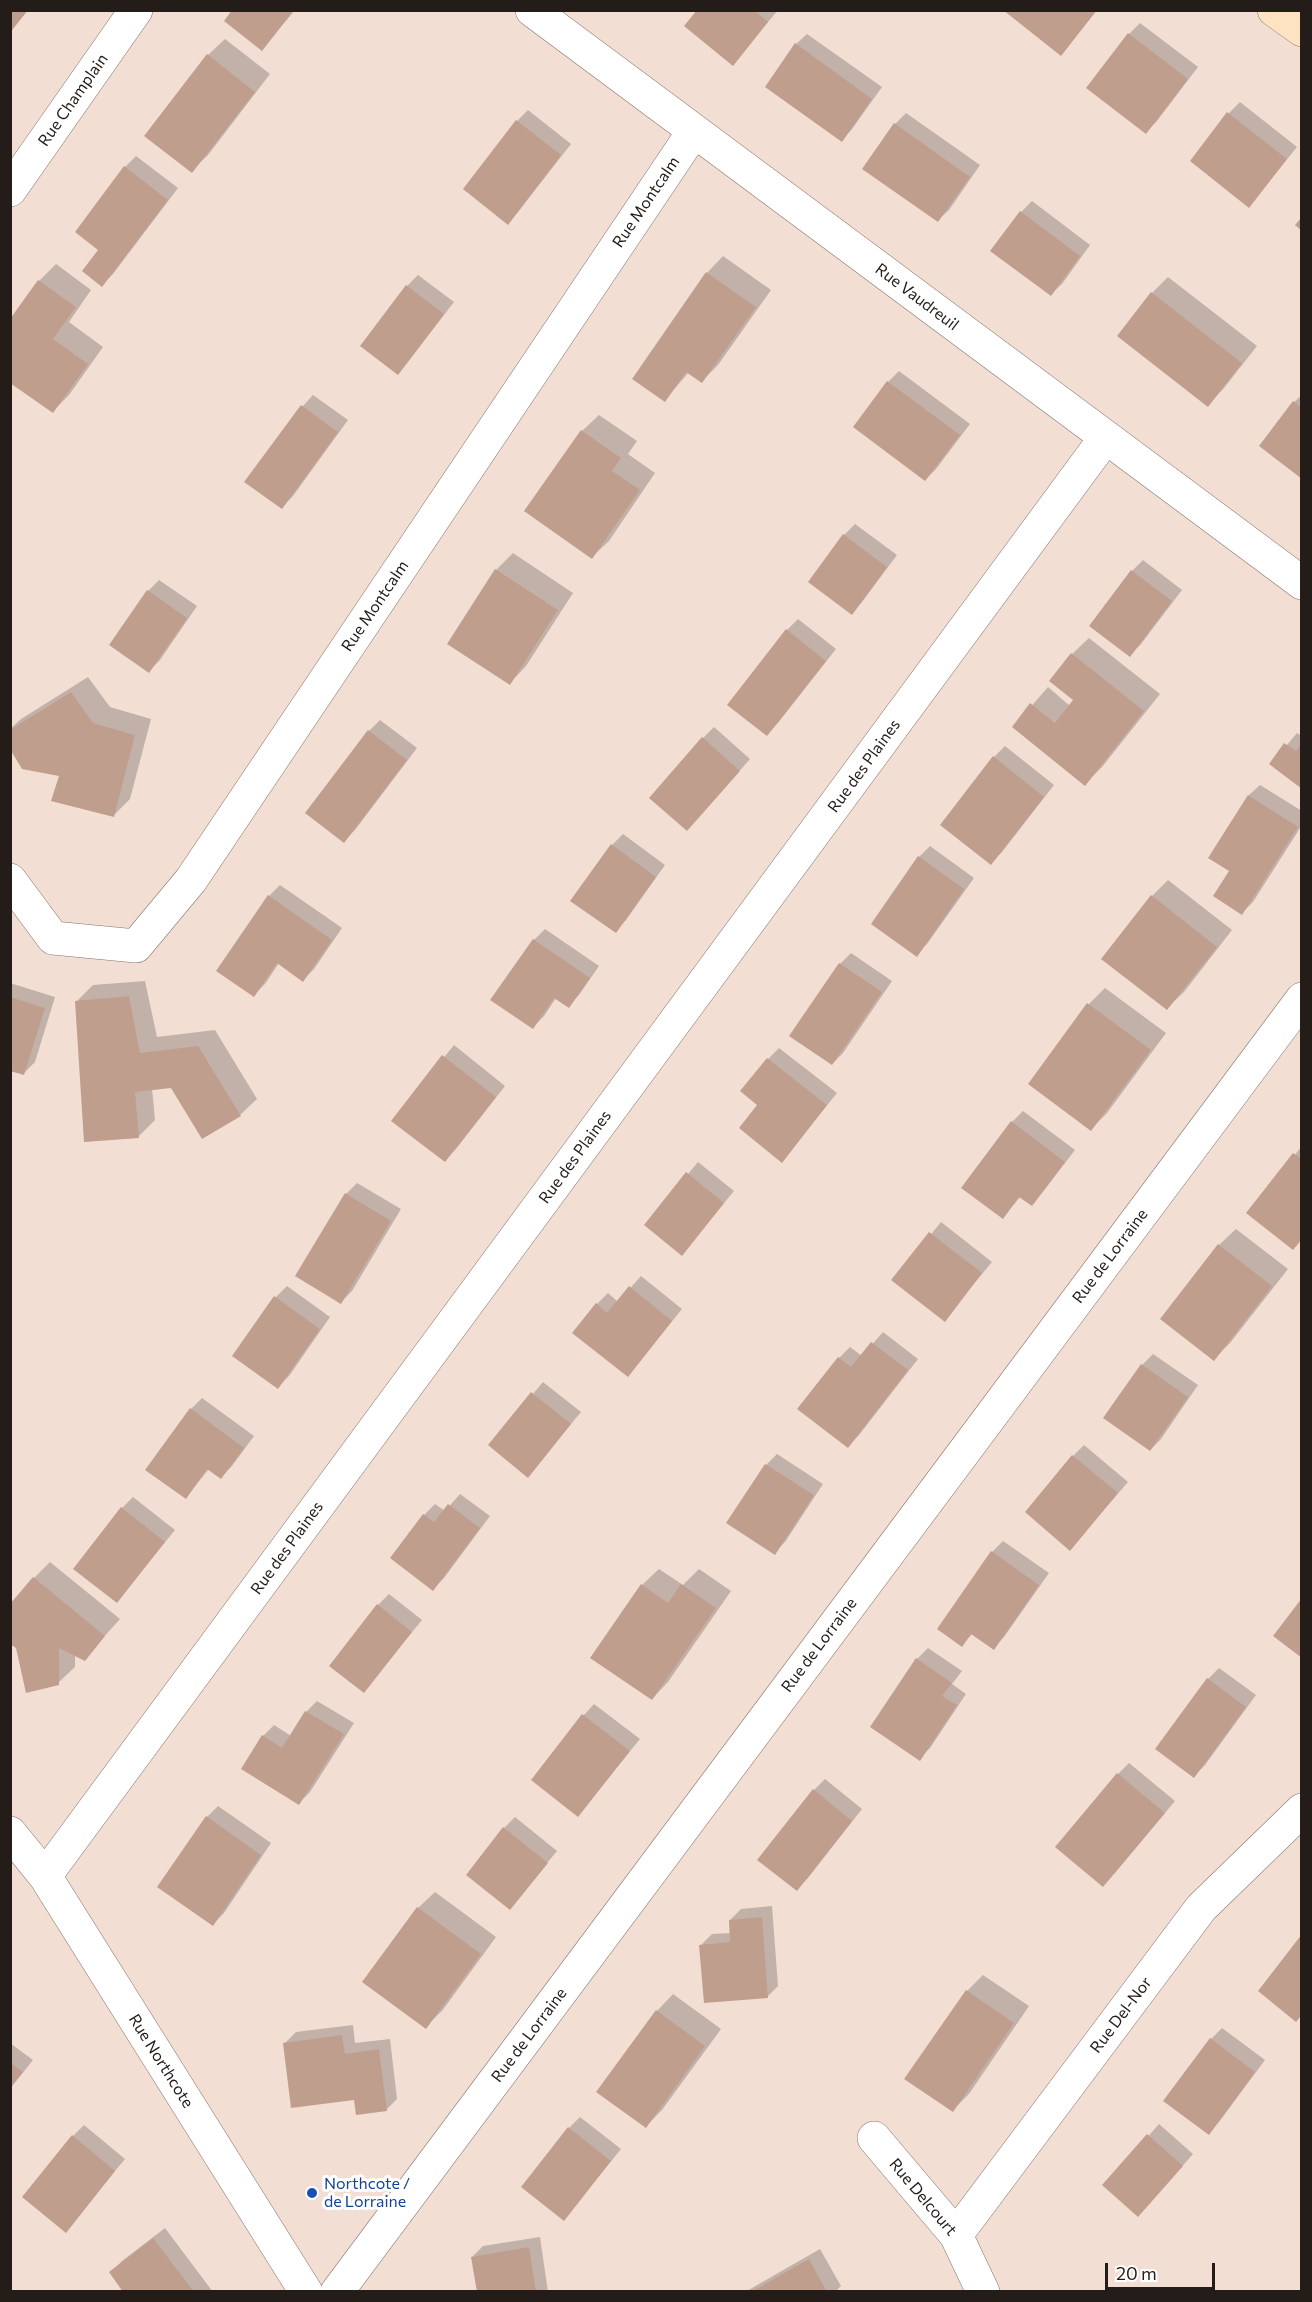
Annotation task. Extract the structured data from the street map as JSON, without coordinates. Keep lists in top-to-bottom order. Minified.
{"streets":{"street":["Rue Champlain","Rue Montcalm","Rue Vaudreuil","Rue des Plaines","Rue de Lorraine","Rue Del-Nor","Rue Northcote","Rue Delcourt"]},"crossings":[["Rue Montcalm","Rue Vaudreuil"],["Rue Vaudreuil","Rue des Plaines"],["Rue des Plaines","Rue Northcote"],["Rue Del-Nor","Rue Delcourt"]],"places":["Northcote / de Lorraine"],"scale_bar":"20 m"}
